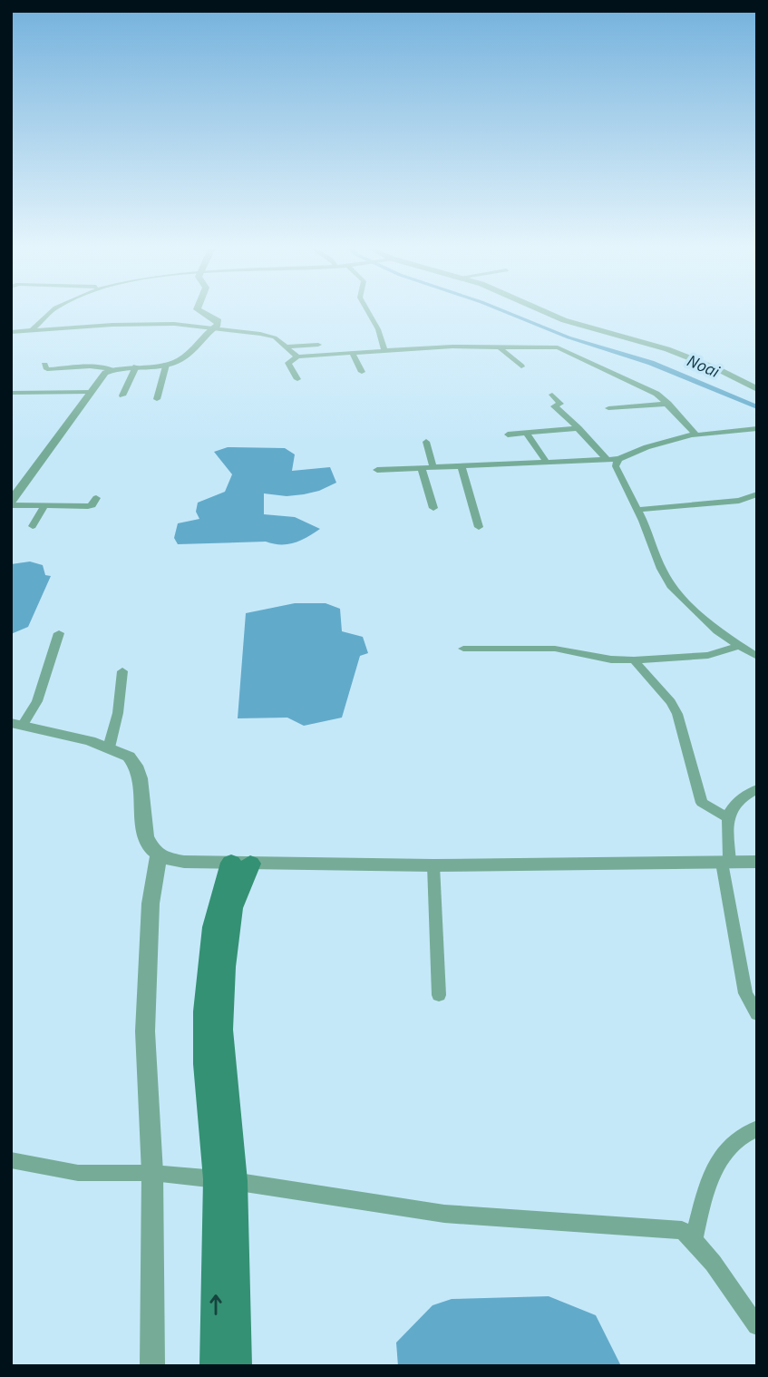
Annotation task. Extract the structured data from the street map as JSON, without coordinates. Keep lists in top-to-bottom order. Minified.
{"water":["Noai"]}
